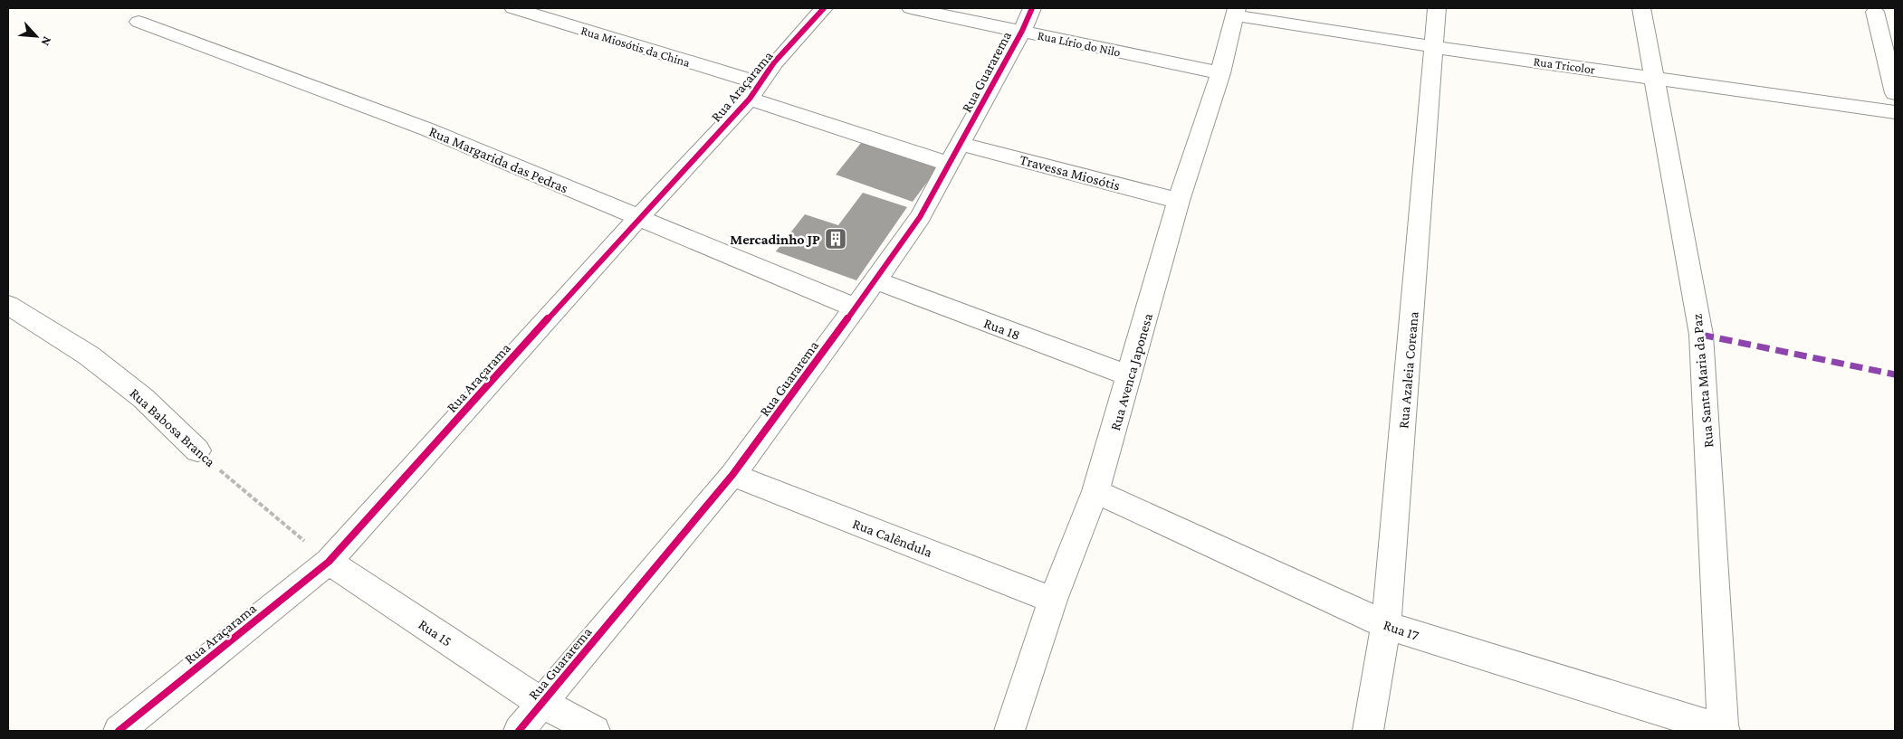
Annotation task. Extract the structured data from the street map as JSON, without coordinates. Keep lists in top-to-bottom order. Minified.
{"streets":{"street":["Rua Lírio do Nilo","Rua Miosótis da China","Rua Tricolor","Rua Guararema","Rua Araçarama","Rua Margarida das Pedras","Travessa Miosótis","Rua 18","Rua Azaleia Coreana","Rua Avenca Japonesa","Rua Santa Maria da Paz","Rua Babosa Branca","Rua Calêndula","Rua 17","Rua 15"]},"crossings":[["Rua Lírio do Nilo","Rua Guararema"],["Rua Lírio do Nilo","Rua Avenca Japonesa"],["Rua Miosótis da China","Rua Araçarama"],["Rua Miosótis da China","Travessa Miosótis"],["Rua Tricolor","Rua Azaleia Coreana"],["Rua Tricolor","Rua Avenca Japonesa"],["Rua Tricolor","Rua Santa Maria da Paz"],["Rua Guararema","Rua Margarida das Pedras"],["Rua Guararema","Travessa Miosótis"],["Rua Guararema","Rua 18"],["Rua Guararema","Rua Calêndula"],["Rua Guararema","Rua 15"],["Rua Araçarama","Rua Margarida das Pedras"],["Rua Araçarama","Travessa Miosótis"],["Rua Araçarama","Rua Babosa Branca"],["Rua Araçarama","Rua 15"],["Travessa Miosótis","Rua Avenca Japonesa"],["Rua 18","Rua Avenca Japonesa"],["Rua Azaleia Coreana","Rua 17"],["Rua Avenca Japonesa","Rua Calêndula"],["Rua Avenca Japonesa","Rua 17"],["Rua Santa Maria da Paz","Rua 17"],["Rua Babosa Branca","Rua 15"]],"places":{"building":["Mercadinho JP"]},"north":"bottom right"}
